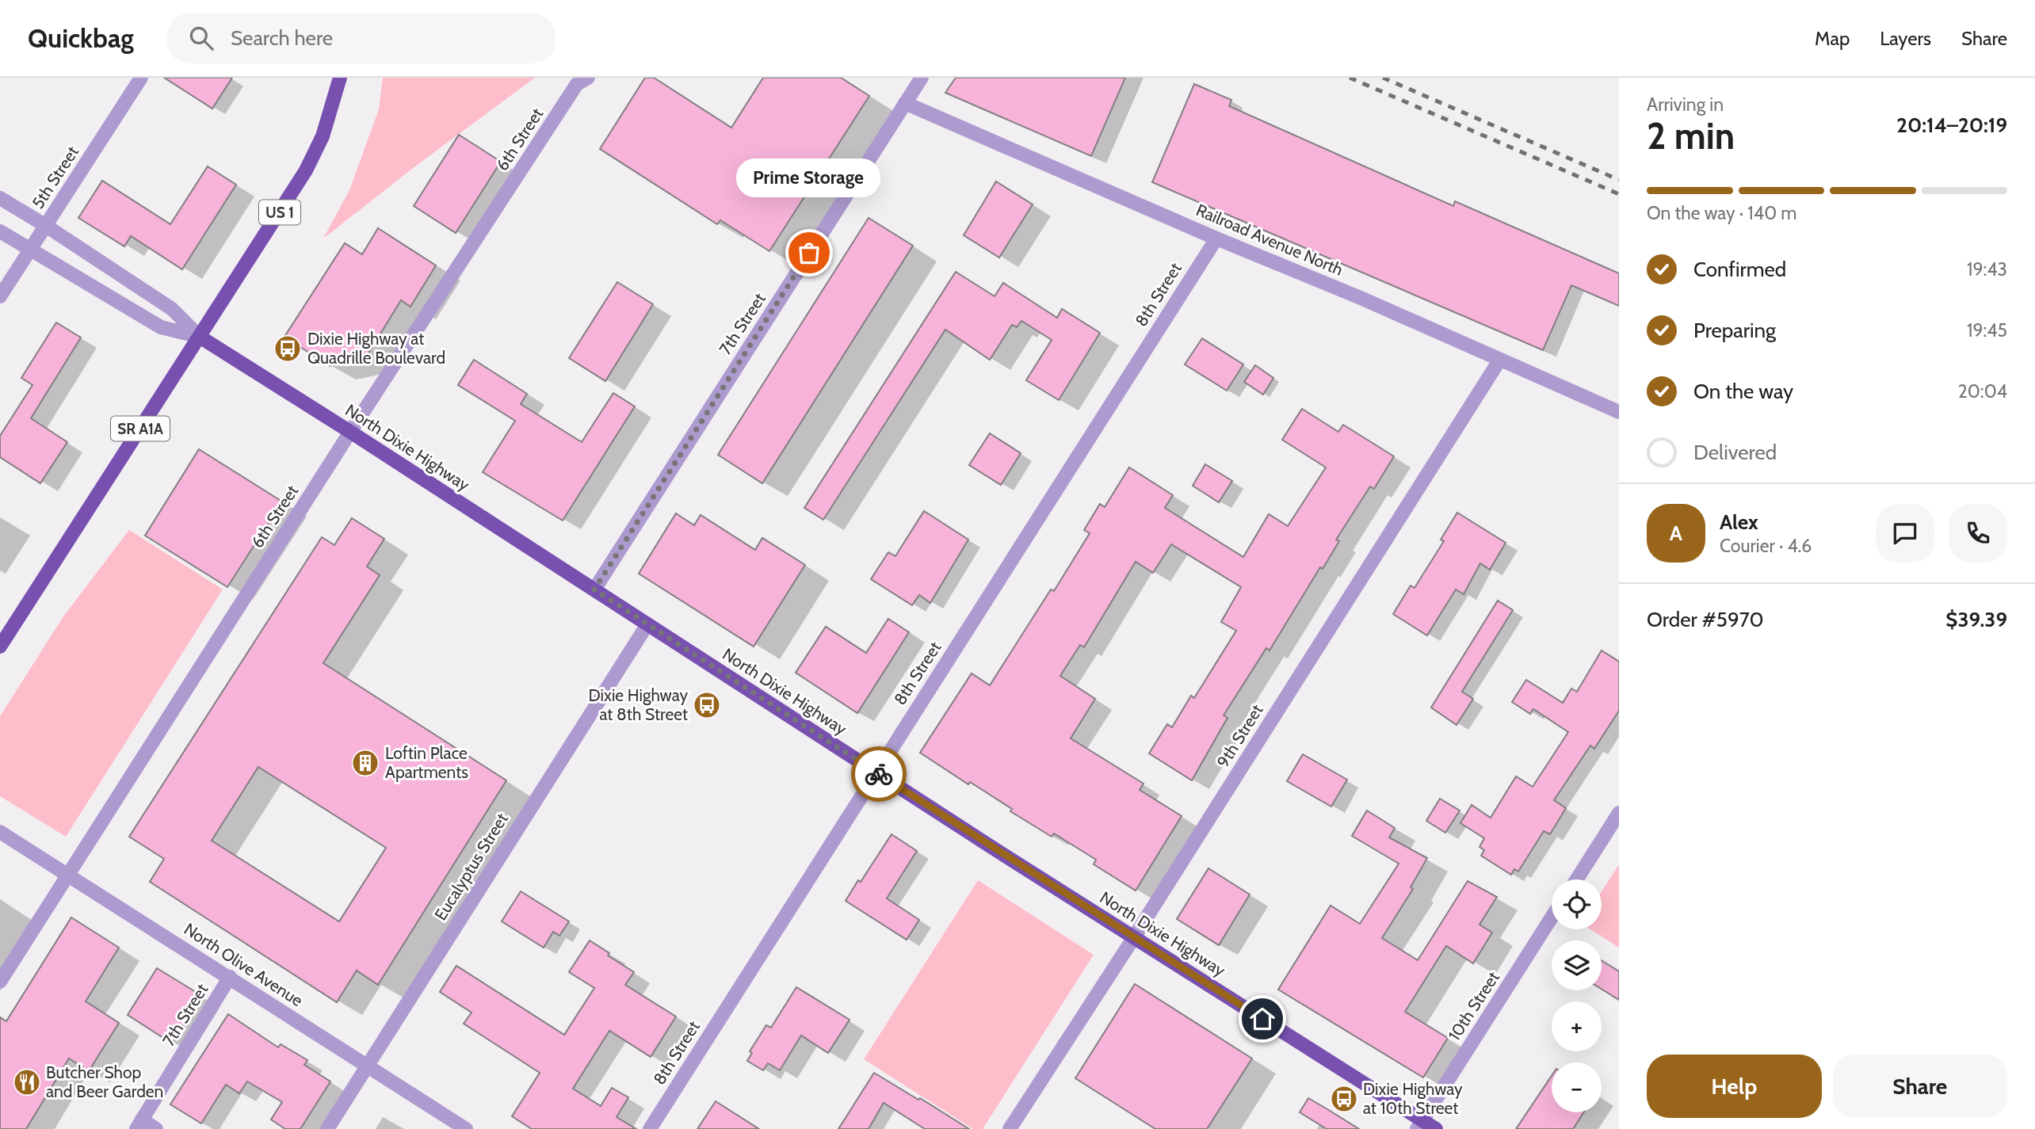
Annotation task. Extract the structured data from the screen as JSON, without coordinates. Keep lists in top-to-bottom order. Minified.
{"streets":{"main road":["US 1","SR A1A","North Dixie Highway"],"street":["6th Street","5th Street","Railroad Avenue North","8th Street","7th Street","9th Street","Eucalyptus Street","North Olive Avenue","10th Street"]},"crossings":[["6th Street","North Dixie Highway"],["6th Street","North Olive Avenue"],["5th Street","North Dixie Highway"],["US 1","SR A1A"],["US 1","North Dixie Highway"],["Railroad Avenue North","8th Street"],["Railroad Avenue North","7th Street"],["Railroad Avenue North","9th Street"],["8th Street","North Dixie Highway"],["7th Street","North Dixie Highway"],["7th Street","North Olive Avenue"],["SR A1A","North Dixie Highway"],["North Dixie Highway","9th Street"],["North Dixie Highway","Eucalyptus Street"],["North Dixie Highway","10th Street"],["Eucalyptus Street","North Olive Avenue"]],"places":{"other":["Prime Storage"],"bus stop":["Dixie Highway at Quadrille Boulevard","Dixie Highway at 8th Street","Dixie Highway at 10th Street"],"building":["Loftin Place Apartments"],"restaurant":["Butcher Shop and Beer Garden"]},"page":{"header":"Quickbag","search":"Search here","nav":["Map","Layers","Share"],"heading":["2 min","Arriving in","20:14–20:19"],"panel":["Alex","Courier · 4.6","Order #5970","$39.39"],"bubble":"Prime Storage","bar":"On the way · 140 m","list":[["Confirmed","19:43"],["Preparing","19:45"],["On the way","20:04"],"Delivered"],"round":"A","map_buttons":["+","−"],"buttons":["Help","Share"]}}
